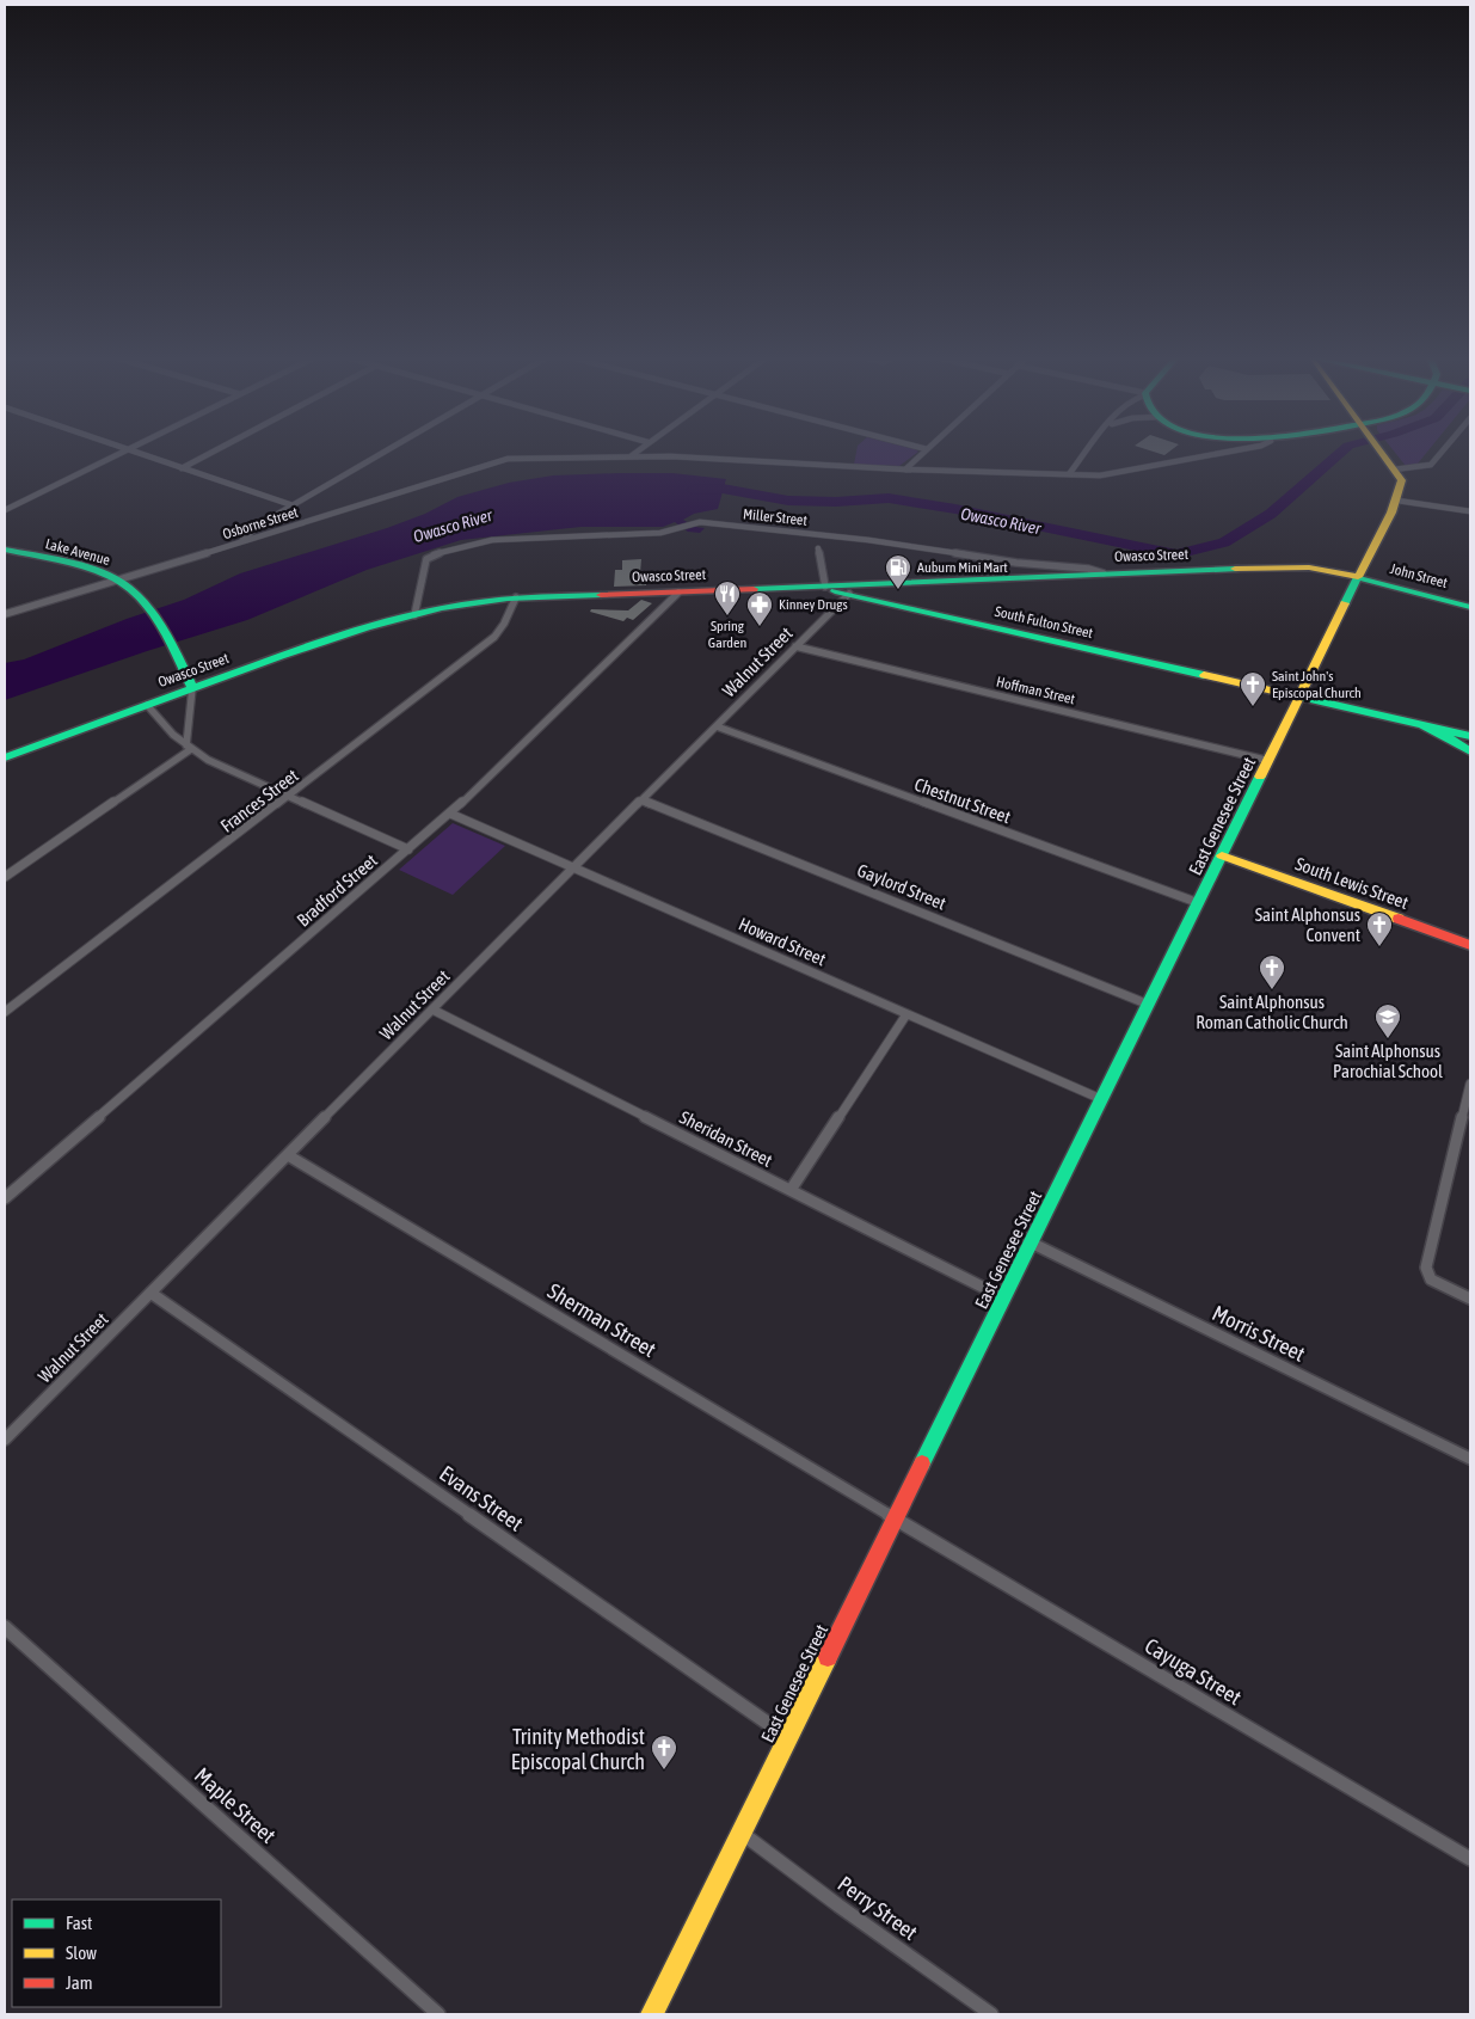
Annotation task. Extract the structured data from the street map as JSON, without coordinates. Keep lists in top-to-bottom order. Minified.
{"streets":{"main road":["Lake Avenue","Owasco Street","John Street","South Fulton Street","East Genesee Street","South Lewis Street"],"street":["Miller Street","Osborne Street","Walnut Street","Hoffman Street","Frances Street","Chestnut Street","Gaylord Street","Bradford Street","Howard Street","Sheridan Street","Sherman Street","Morris Street","Evans Street","Cayuga Street","Maple Street","Perry Street"]},"crossings":[["Miller Street","Owasco Street"],["Osborne Street","Lake Avenue"],["Lake Avenue","Owasco Street"],["Owasco Street","John Street"],["Owasco Street","South Fulton Street"],["Owasco Street","Walnut Street"],["Owasco Street","Frances Street"],["Owasco Street","East Genesee Street"],["Owasco Street","Bradford Street"],["John Street","East Genesee Street"],["South Fulton Street","Walnut Street"],["South Fulton Street","East Genesee Street"],["Walnut Street","Hoffman Street"],["Walnut Street","Chestnut Street"],["Walnut Street","Gaylord Street"],["Walnut Street","Howard Street"],["Walnut Street","Sheridan Street"],["Walnut Street","Sherman Street"],["Walnut Street","Evans Street"],["Hoffman Street","East Genesee Street"],["Chestnut Street","East Genesee Street"],["East Genesee Street","South Lewis Street"],["East Genesee Street","Gaylord Street"],["East Genesee Street","Howard Street"],["East Genesee Street","Sheridan Street"],["East Genesee Street","Sherman Street"],["East Genesee Street","Morris Street"],["East Genesee Street","Evans Street"],["East Genesee Street","Cayuga Street"],["East Genesee Street","Perry Street"],["Bradford Street","Howard Street"],["Sherman Street","Cayuga Street"]],"water":["Owasco River"],"places":{"fuel station":["Auburn Mini Mart"],"restaurant":["Spring Garden"],"pharmacy":["Kinney Drugs"],"church":["Saint John's Episcopal Church","Saint Alphonsus Convent","Saint Alphonsus Roman Catholic Church","Trinity Methodist Episcopal Church"],"school or university":["Saint Alphonsus Parochial School"]},"legend":["Fast","Slow","Jam"]}
